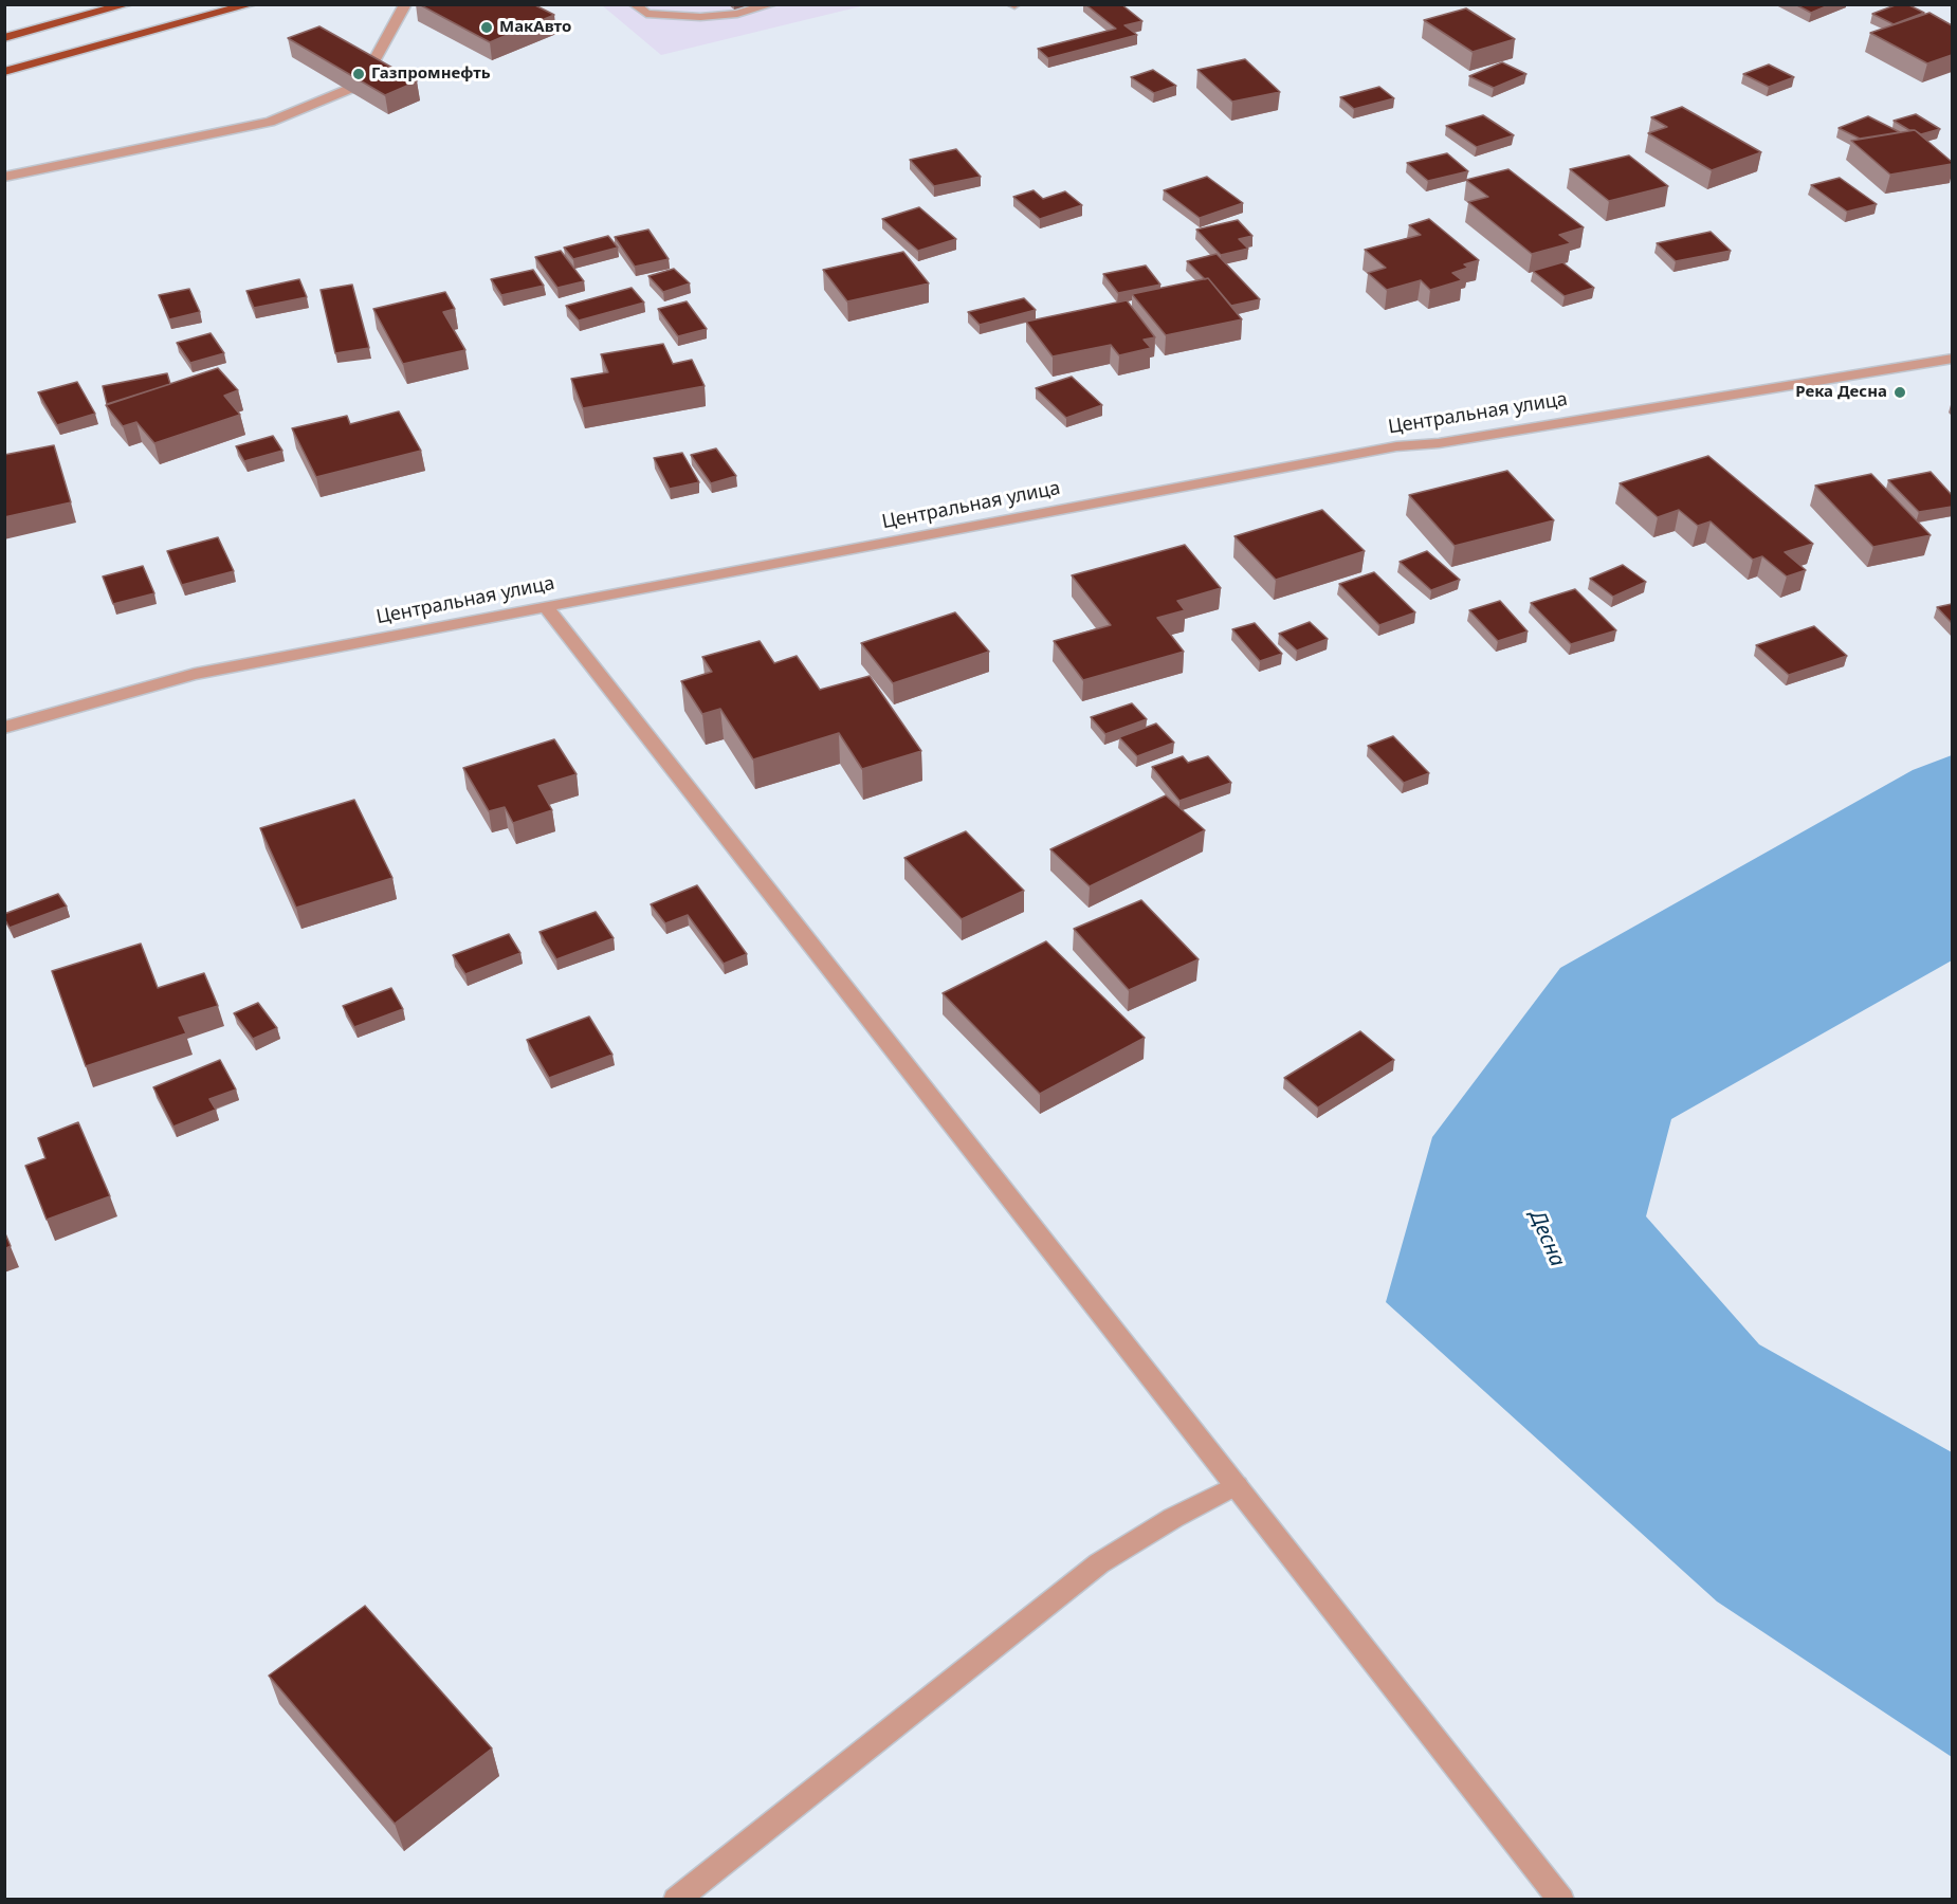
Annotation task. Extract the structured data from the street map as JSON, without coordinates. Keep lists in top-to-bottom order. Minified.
{"streets":{"street":["Центральная улица"]},"water":["Десна"],"places":["МакАвто","Газпромнефть","Река Десна"]}
